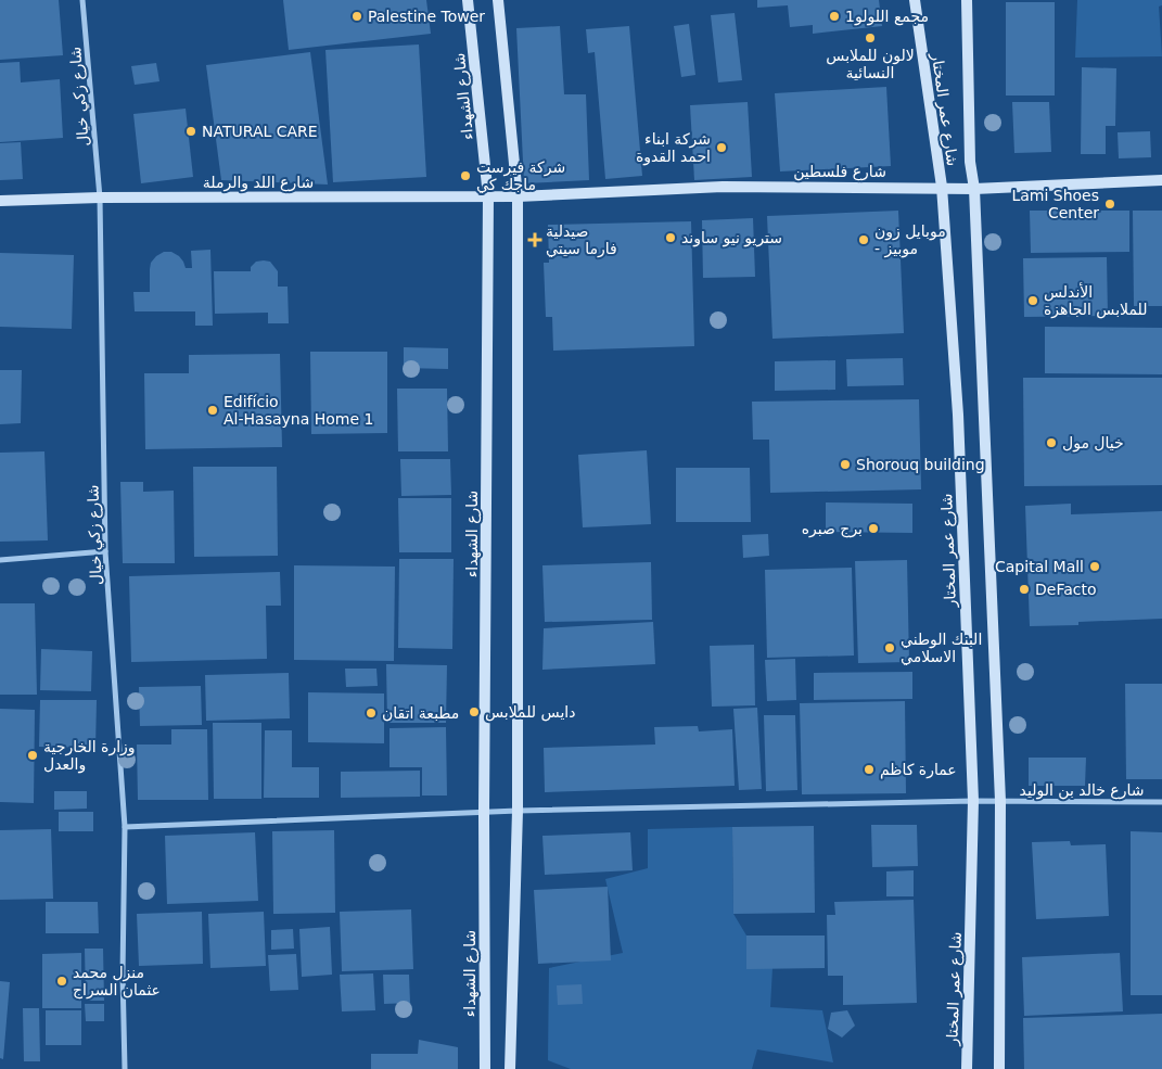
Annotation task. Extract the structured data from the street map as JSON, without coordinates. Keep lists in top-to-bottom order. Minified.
{"streets":{"street":["شارع زكي خيال","شارع الشهداء","شارع عمر المختار","شارع فلسطين","شارع اللد والرملة","شارع خالد بن الوليد"]},"crossings":[["شارع زكي خيال","شارع اللد والرملة"],["شارع زكي خيال","شارع خالد بن الوليد"],["شارع الشهداء","شارع اللد والرملة"],["شارع الشهداء","شارع خالد بن الوليد"],["شارع عمر المختار","شارع فلسطين"],["شارع عمر المختار","شارع خالد بن الوليد"],["شارع فلسطين","شارع اللد والرملة"]],"places":{"other":["Palestine Tower","مجمع اللولو1","لالون للملابس النسائية","NATURAL CARE","شركة ابناء احمد القدوة","شركة فيرست ماجك كي","Lami Shoes Center","ستريو نيو ساوند","موبايل زون - موبيز","الأندلس للملابس الجاهزة","Edifício Al-Hasayna Home 1","خيال مول","Shorouq building","برج صبره","Capital Mall","DeFacto","البنك الوطني الاسلامي","دايس للملابس","مطبعة اتقان","وزارة الخارجية والعدل","عمارة كاظم","منزل محمد عثمان السراج"],"health":["صيدلية فارما سيتي"]}}
